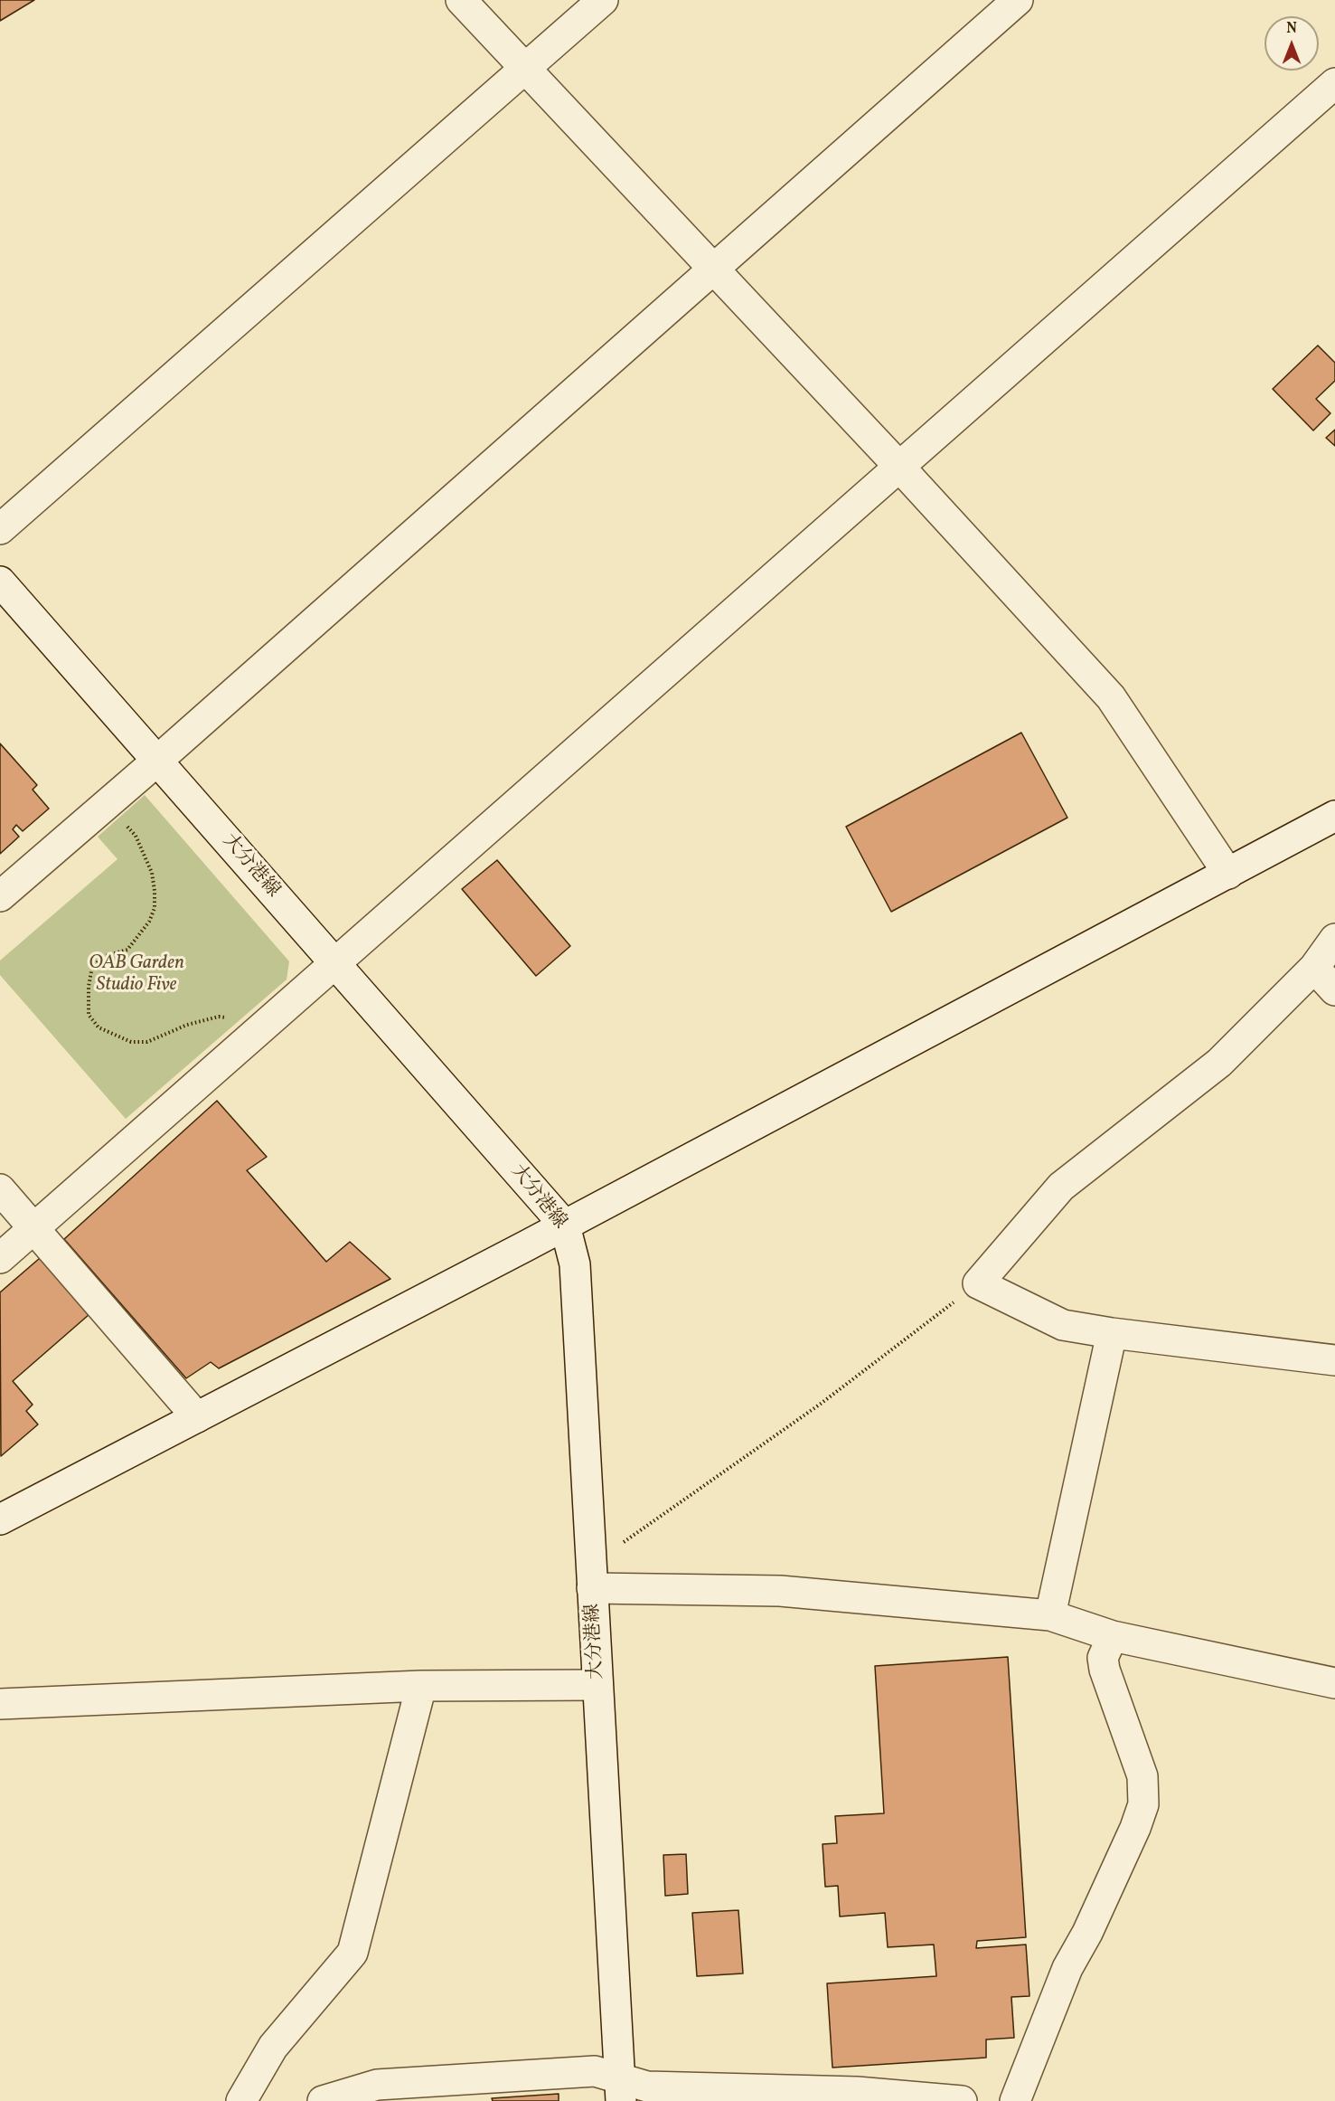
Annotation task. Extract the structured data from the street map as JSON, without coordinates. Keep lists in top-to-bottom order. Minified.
{"streets":{"street":["大分港線"]},"parks":["OAB Garden Studio Five"],"north":"top"}
